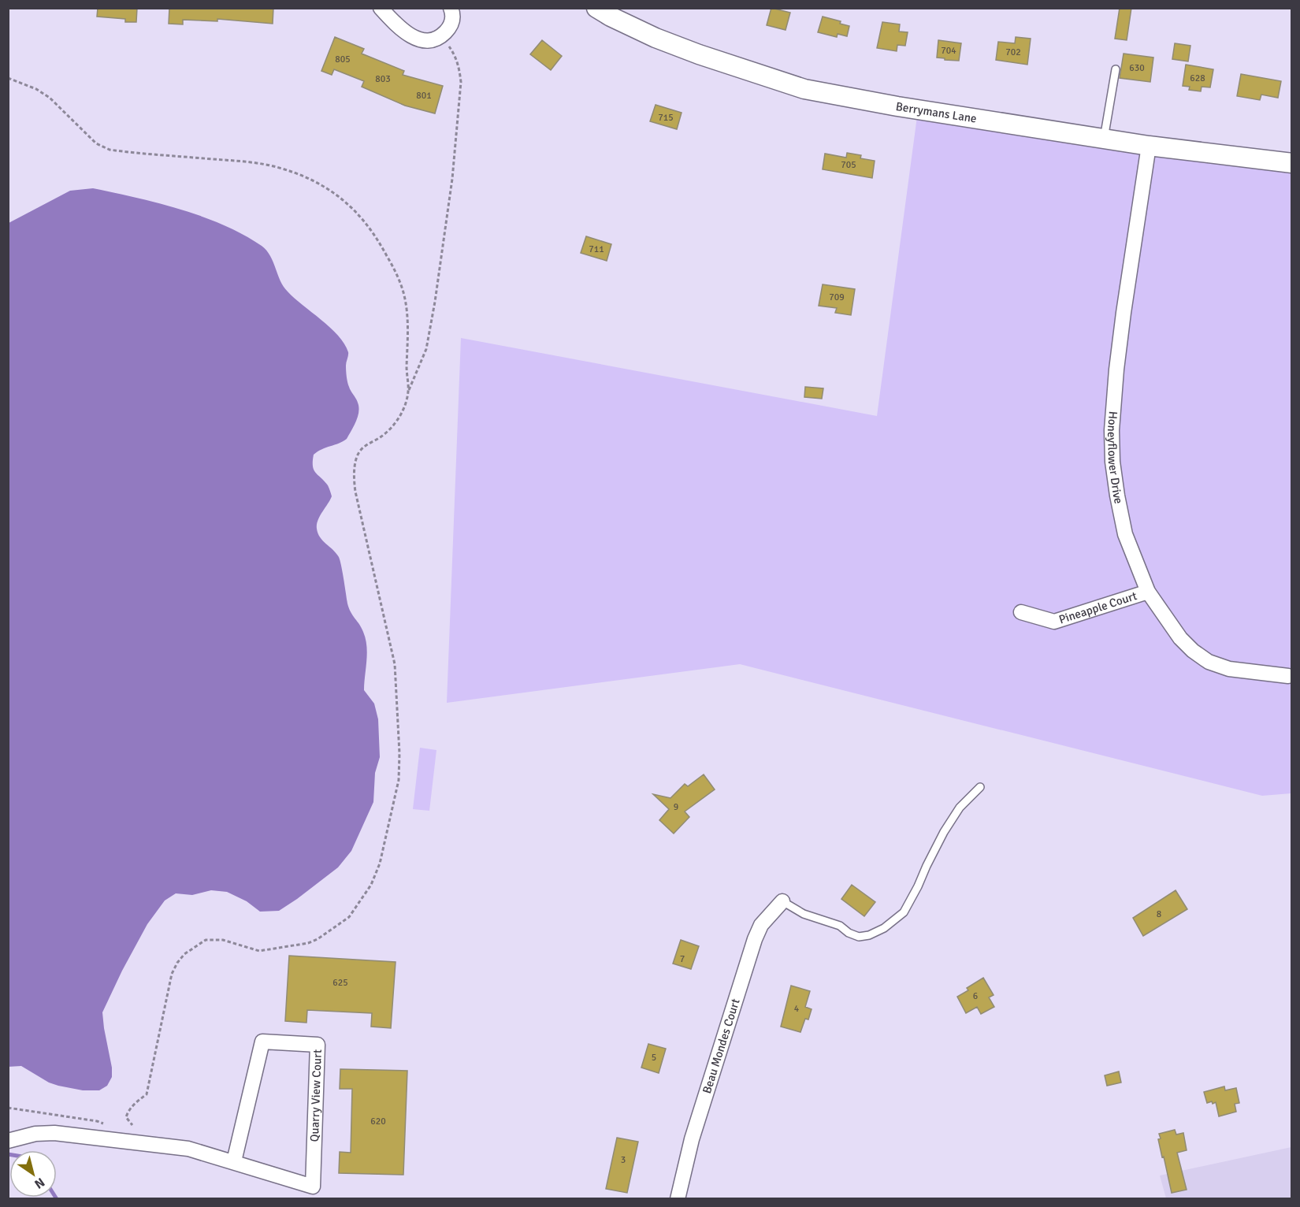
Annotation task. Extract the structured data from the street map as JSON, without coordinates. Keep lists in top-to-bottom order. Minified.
{"streets":{"street":["Berrymans Lane","Honeyflower Drive","Pineapple Court","Beau Mondes Court","Quarry View Court"]},"crossings":[["Berrymans Lane","Honeyflower Drive"],["Honeyflower Drive","Pineapple Court"]],"house_numbers":["704","702","805","630","628","803","801","715","705","711","709","9","8","7","625","6","4","5","620","3"],"north":"bottom right"}
